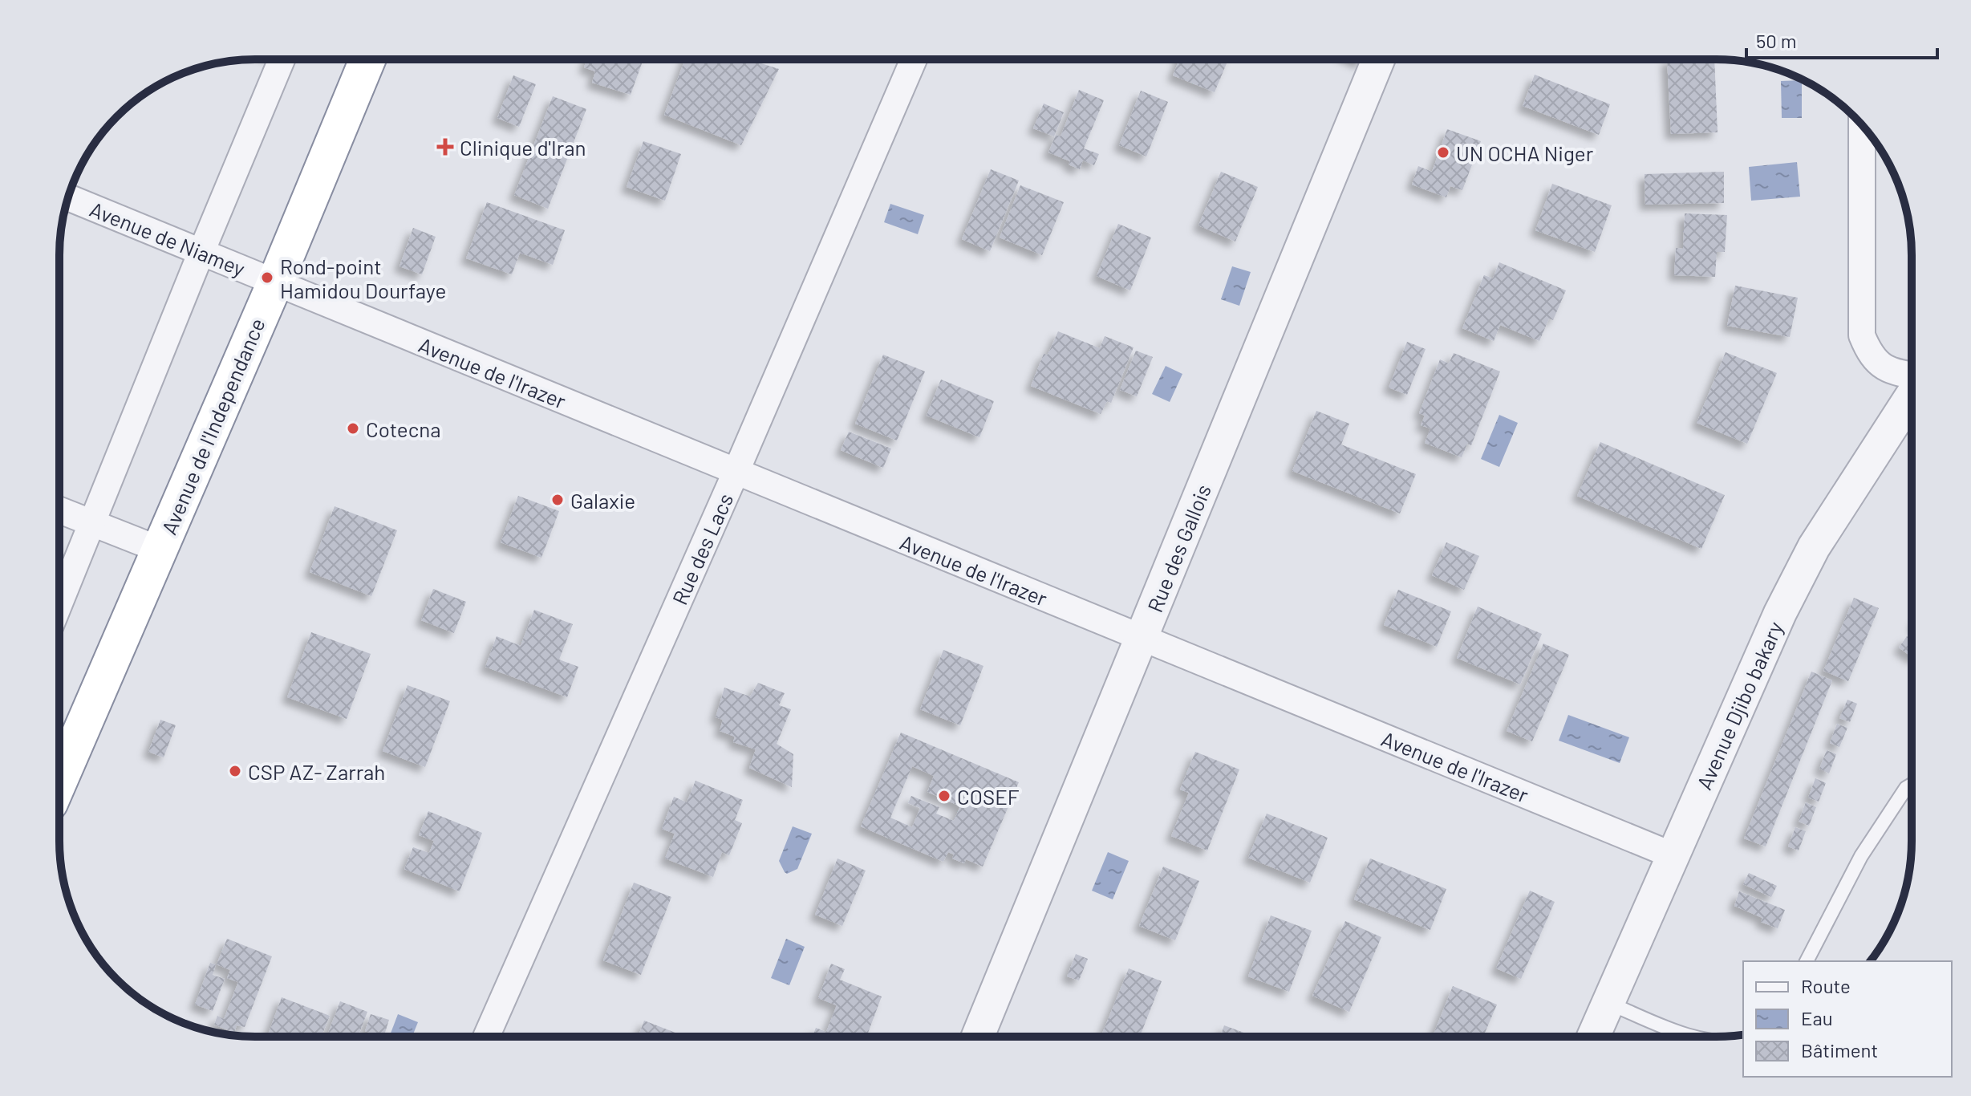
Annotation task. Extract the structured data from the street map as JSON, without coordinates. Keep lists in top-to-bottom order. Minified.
{"streets":{"highway":["Avenue de l'Independance"],"street":["Avenue de Niamey","Avenue de l'Irazer","Rue des Gallois","Rue des Lacs","Avenue Djibo bakary"]},"crossings":[["Avenue de Niamey","Avenue de l'Irazer"],["Avenue de Niamey","Avenue de l'Independance"],["Avenue de l'Irazer","Avenue de l'Independance"],["Avenue de l'Irazer","Rue des Gallois"],["Avenue de l'Irazer","Rue des Lacs"],["Avenue de l'Irazer","Avenue Djibo bakary"]],"places":{"health":["Clinique d'Iran"],"other":["UN OCHA Niger","Rond-point Hamidou Dourfaye","Cotecna","Galaxie","CSP AZ- Zarrah","COSEF"]},"legend":["Route","Eau","Bâtiment"],"scale_bar":"50 m"}
